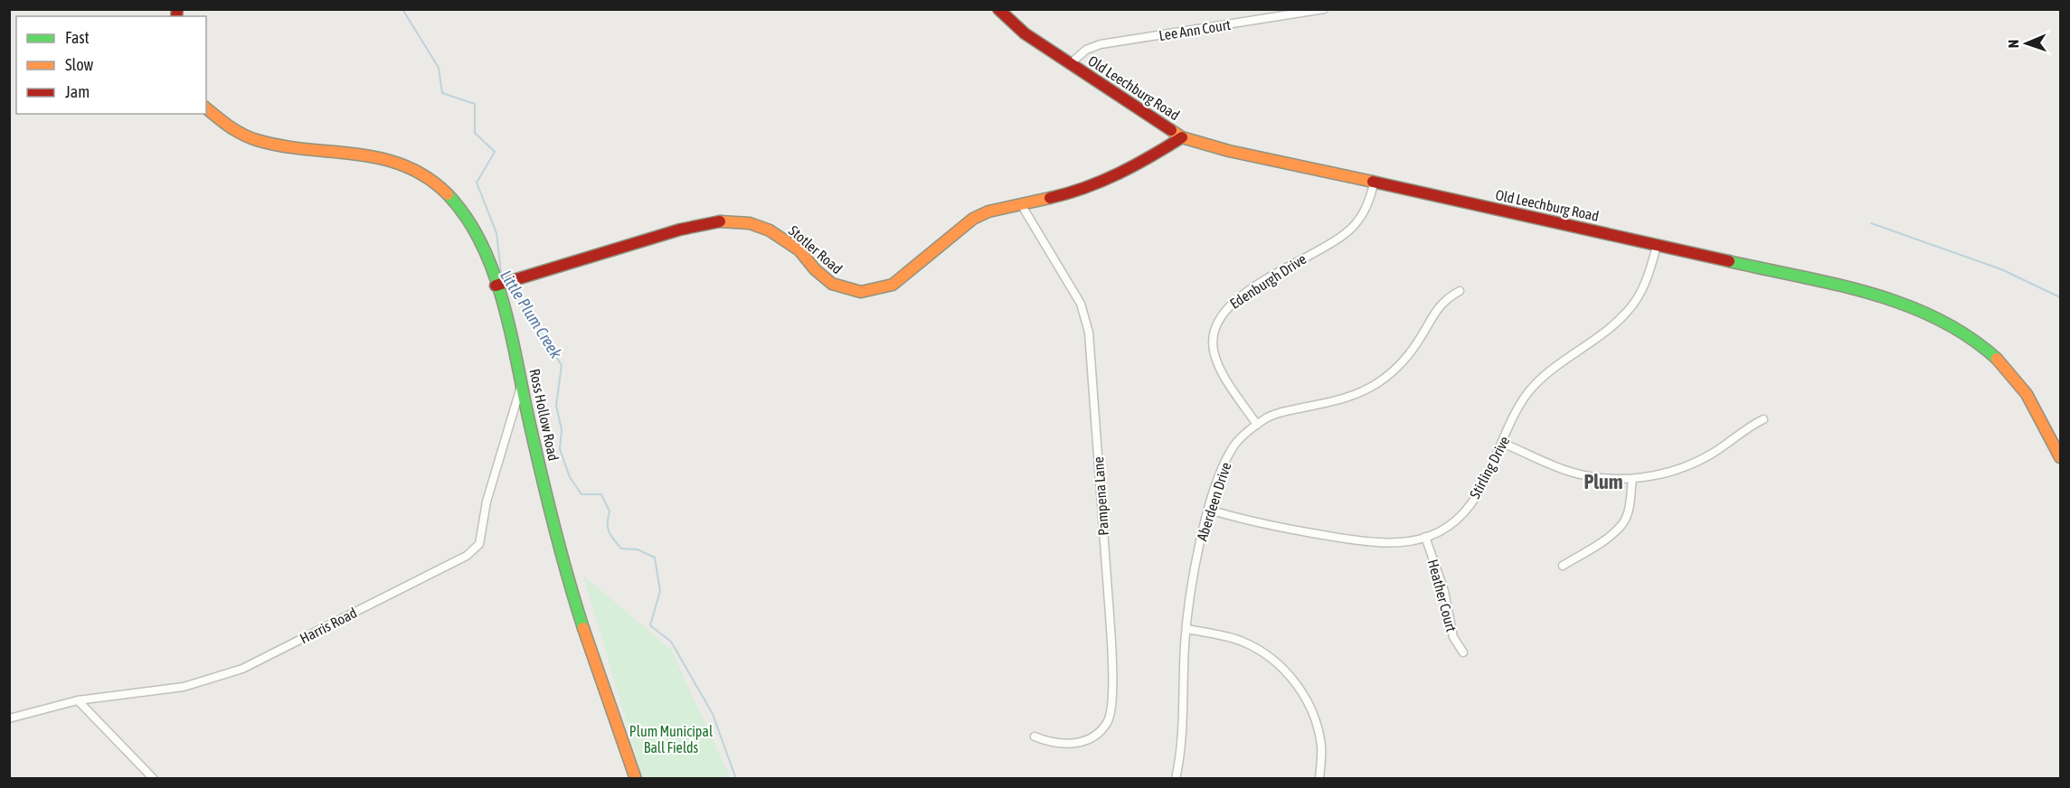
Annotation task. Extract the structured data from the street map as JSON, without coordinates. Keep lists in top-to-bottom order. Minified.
{"streets":{"street":["Lee Ann Court","Old Leechburg Road","Stotler Road","Edenburgh Drive","Ross Hollow Road","Stirling Drive","Pampena Lane","Aberdeen Drive","Heather Court","Harris Road"]},"crossings":[["Lee Ann Court","Old Leechburg Road"],["Old Leechburg Road","Stotler Road"],["Old Leechburg Road","Edenburgh Drive"],["Old Leechburg Road","Stirling Drive"],["Stotler Road","Ross Hollow Road"],["Stotler Road","Pampena Lane"],["Edenburgh Drive","Aberdeen Drive"],["Ross Hollow Road","Harris Road"],["Stirling Drive","Aberdeen Drive"],["Stirling Drive","Heather Court"]],"districts":["Plum"],"water":["Little Plum Creek"],"parks":["Plum Municipal Ball Fields"],"legend":["Fast","Slow","Jam"],"north":"left"}
